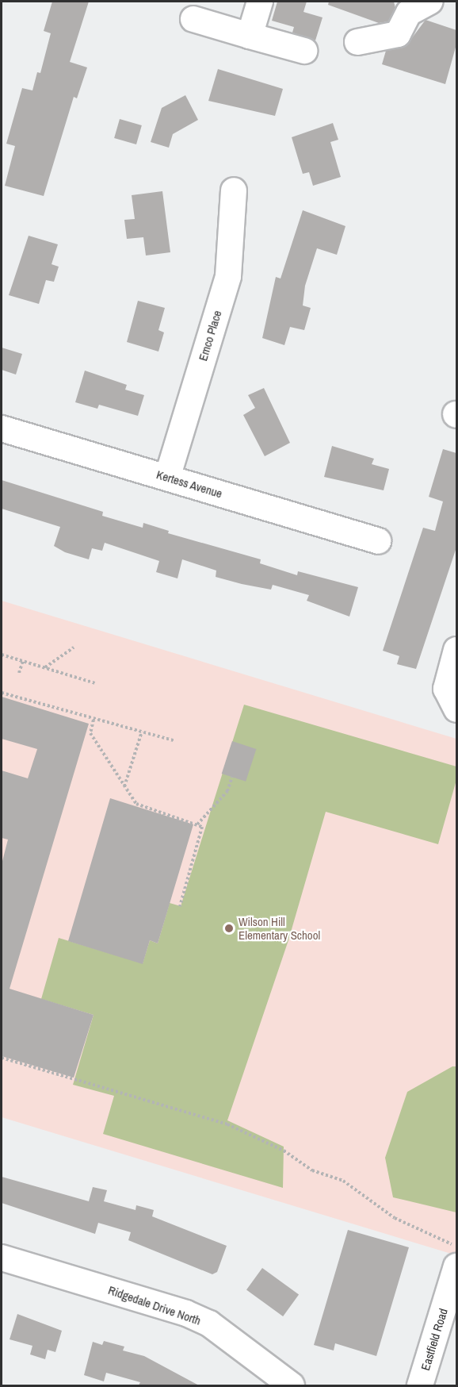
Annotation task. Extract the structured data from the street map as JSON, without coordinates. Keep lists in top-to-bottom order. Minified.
{"streets":{"street":["Emco Place","Kertess Avenue","Ridgedale Drive North","Eastfield Road"]},"crossings":[["Emco Place","Kertess Avenue"]],"places":["Wilson Hill Elementary School"]}
